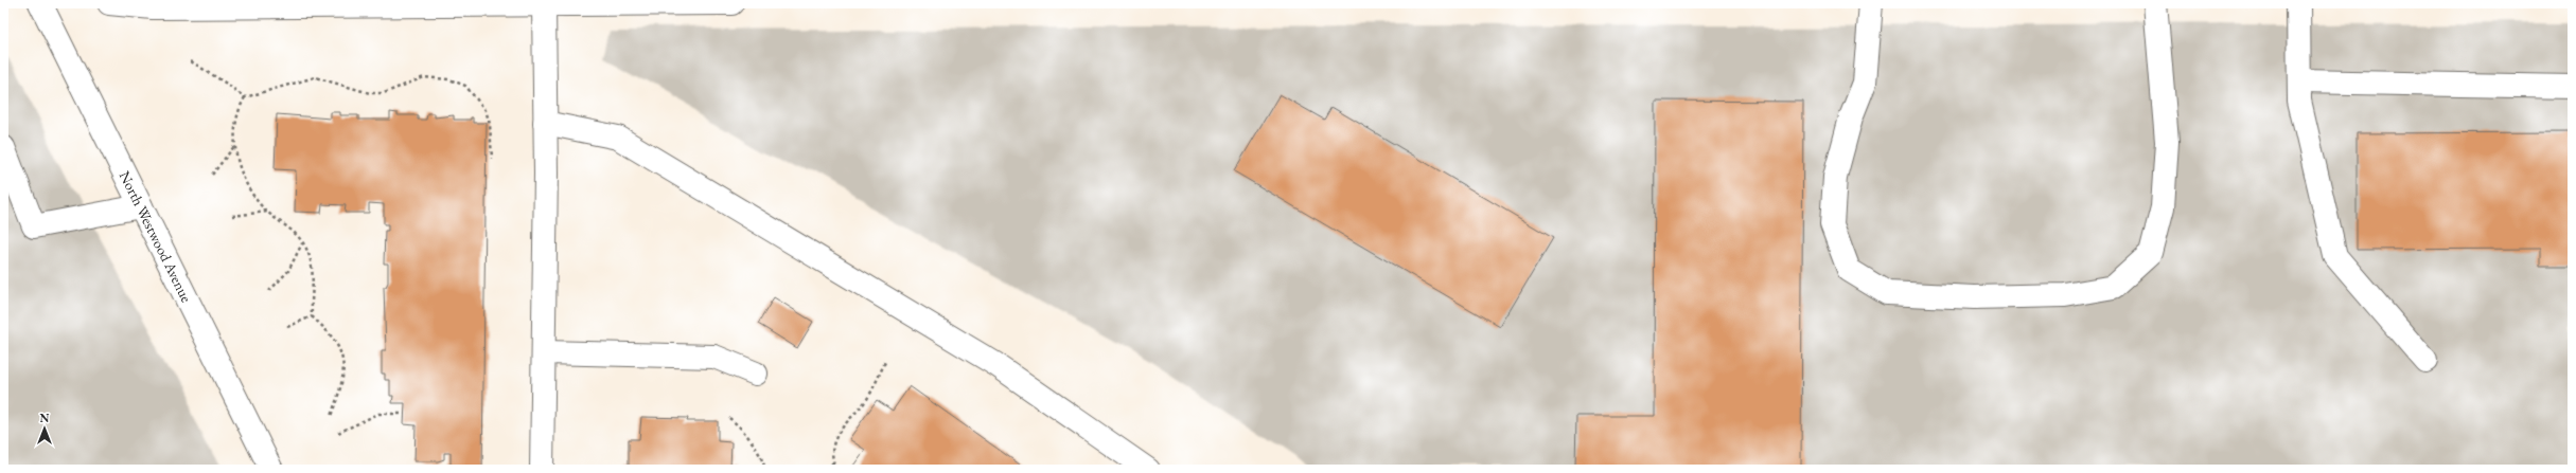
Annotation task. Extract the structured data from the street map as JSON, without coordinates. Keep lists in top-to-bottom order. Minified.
{"streets":{"main road":["North Westwood Avenue"]},"north":"top"}
